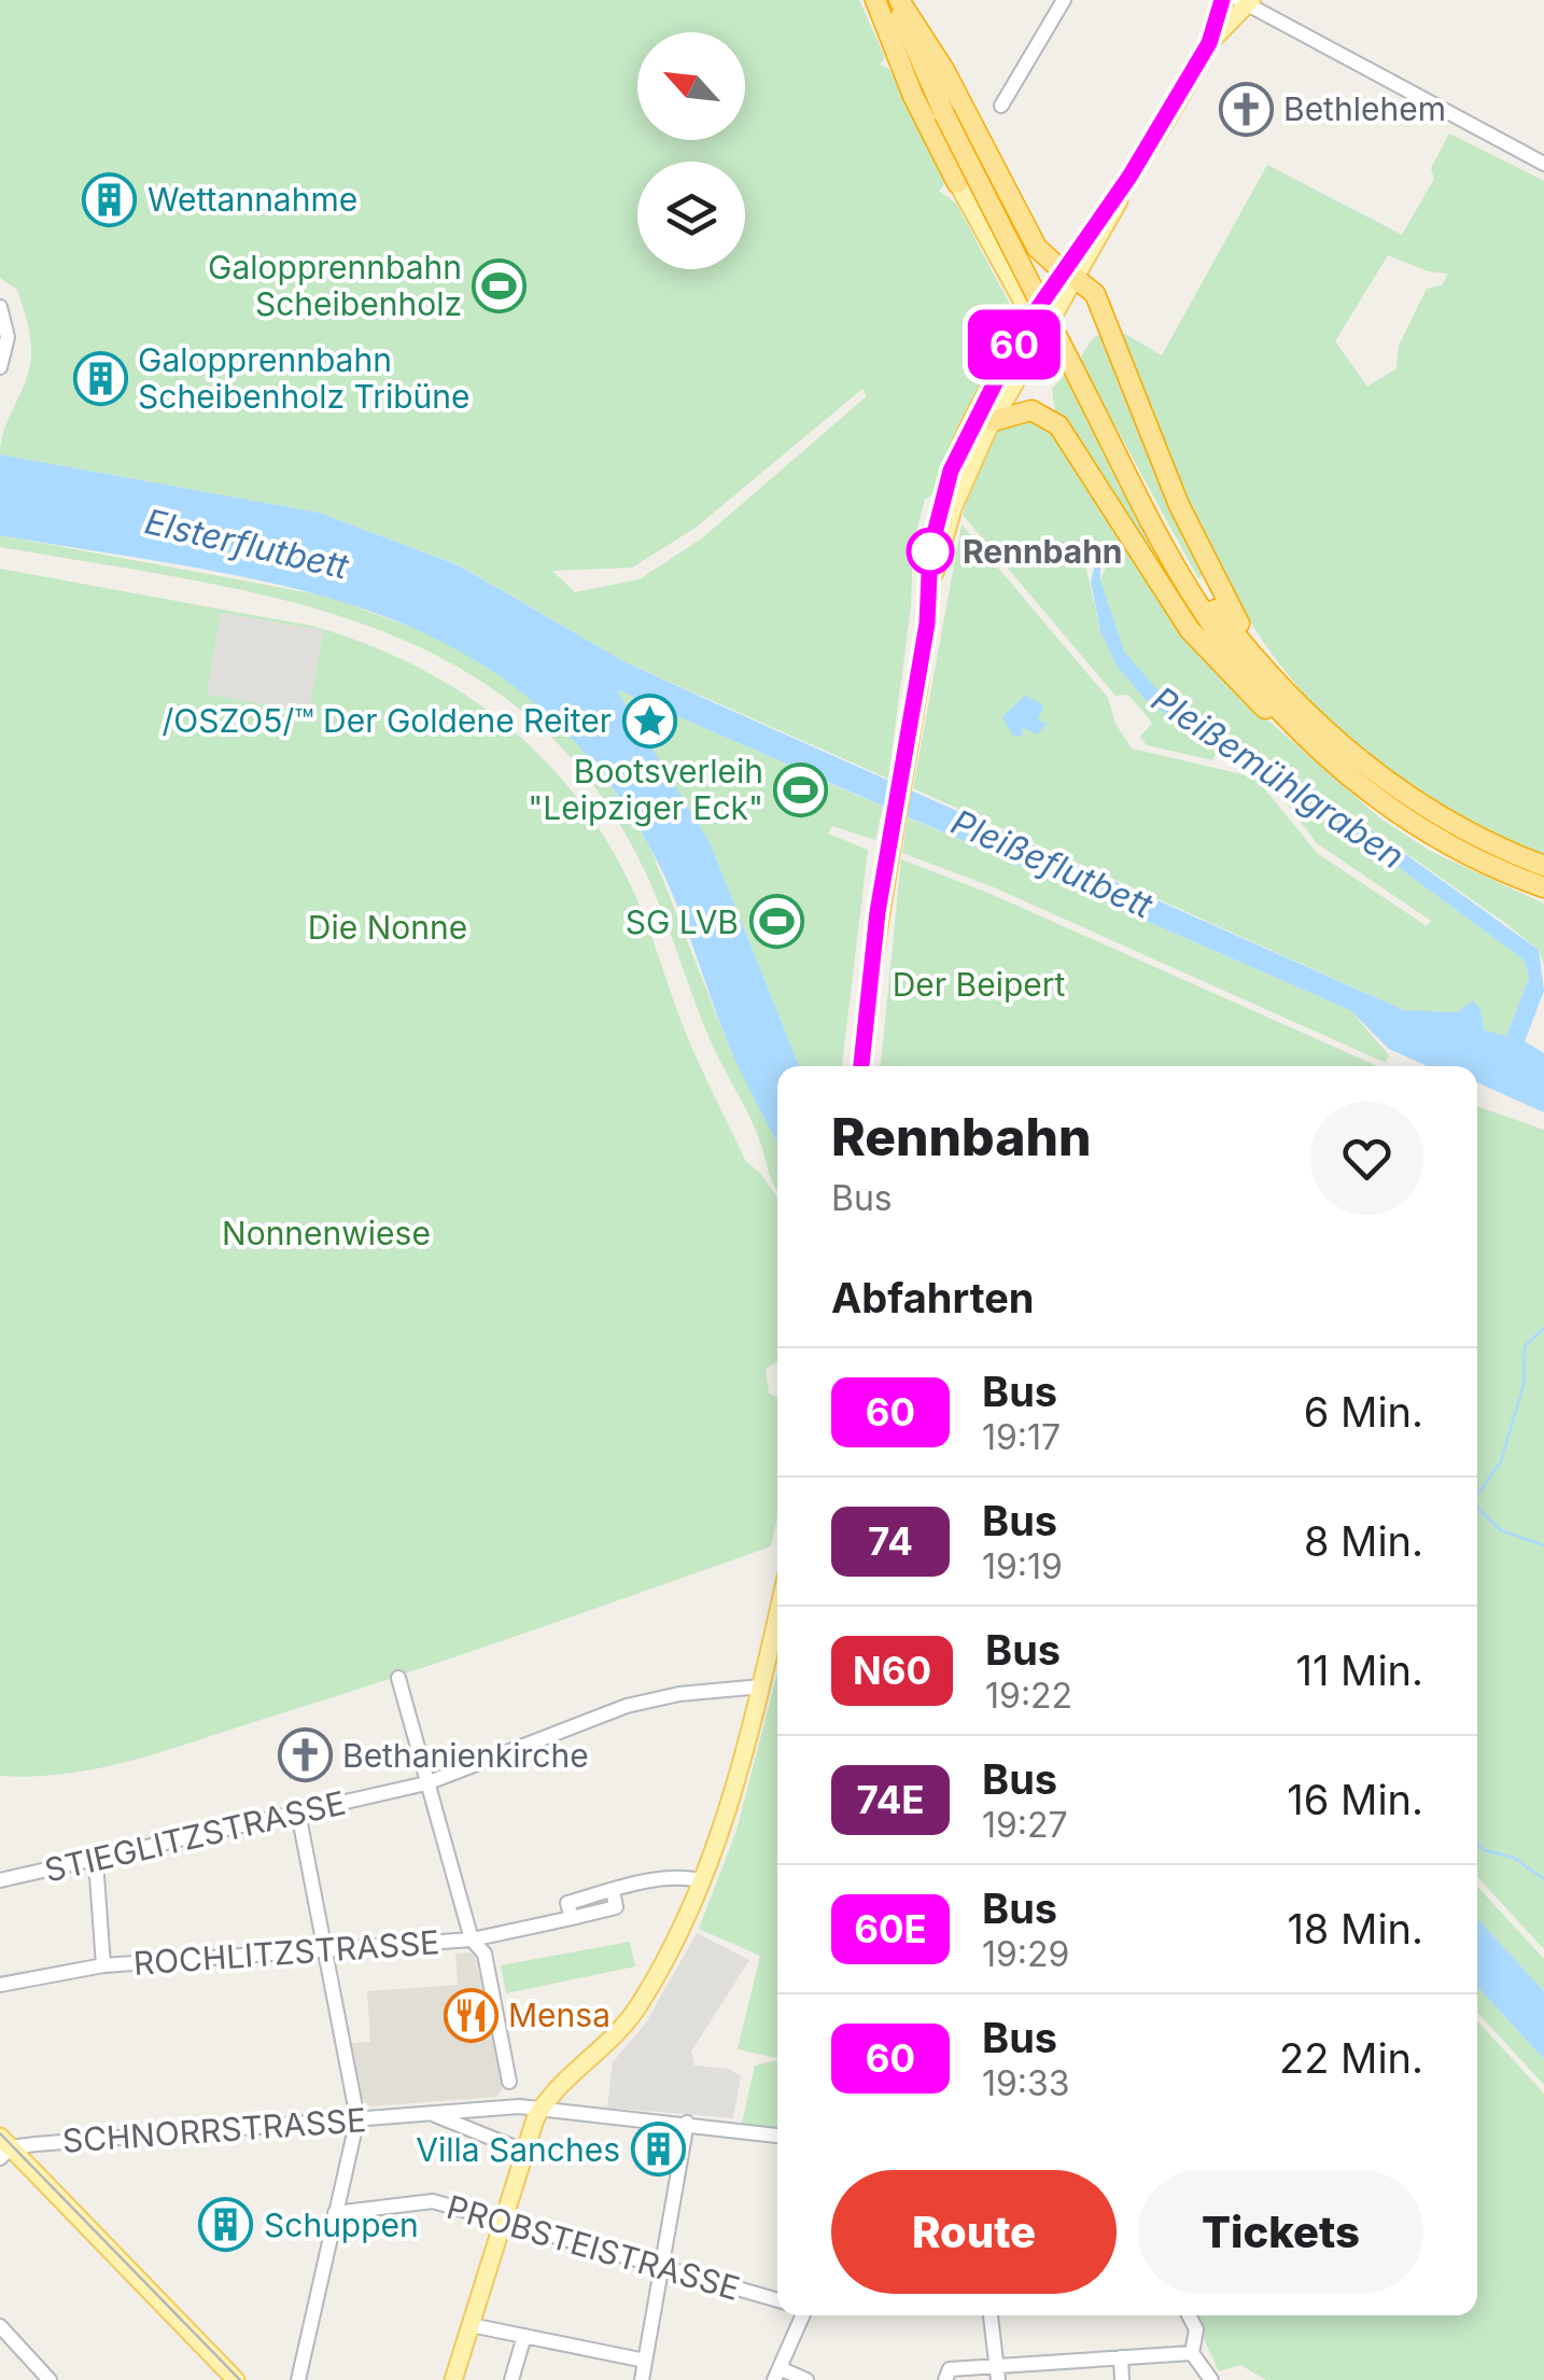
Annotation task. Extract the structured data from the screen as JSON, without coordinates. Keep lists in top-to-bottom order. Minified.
{"streets":{"street":["STIEGLITZSTRASSE","ROCHLITZSTRASSE","SCHNORRSTRASSE","PROBSTEISTRASSE"]},"water":["Elsterflutbett","Pleißemühlgraben","Pleißeflutbett"],"parks":["Die Nonne","Der Beipert","Nonnenwiese"],"places":{"church":["Bethlehem","Bethanienkirche"],"building":["Wettannahme","Galopprennbahn Scheibenholz Tribüne","Villa Sanches","Schuppen"],"sports":["Galopprennbahn Scheibenholz","Bootsverleih \"Leipziger Eck\"","SG LVB"],"other":["Rennbahn"],"place":["/OSZO5/™ Der Goldene Reiter"],"restaurant":["Mensa"]},"lines":["bus line 60"],"north":"top left","page":{"on_map":"60","heading":[["Rennbahn","Bus"],"Abfahrten"],"list":[{"mark":"60","name":"Bus","note":"19:17","value":"6 Min."},{"mark":"74","name":"Bus","note":"19:19","value":"8 Min."},{"mark":"N60","name":"Bus","note":"19:22","value":"11 Min."},{"mark":"74E","name":"Bus","note":"19:27","value":"16 Min."},{"mark":"60E","name":"Bus","note":"19:29","value":"18 Min."},{"mark":"60","name":"Bus","note":"19:33","value":"22 Min."}],"buttons":["Route","Tickets"]}}
